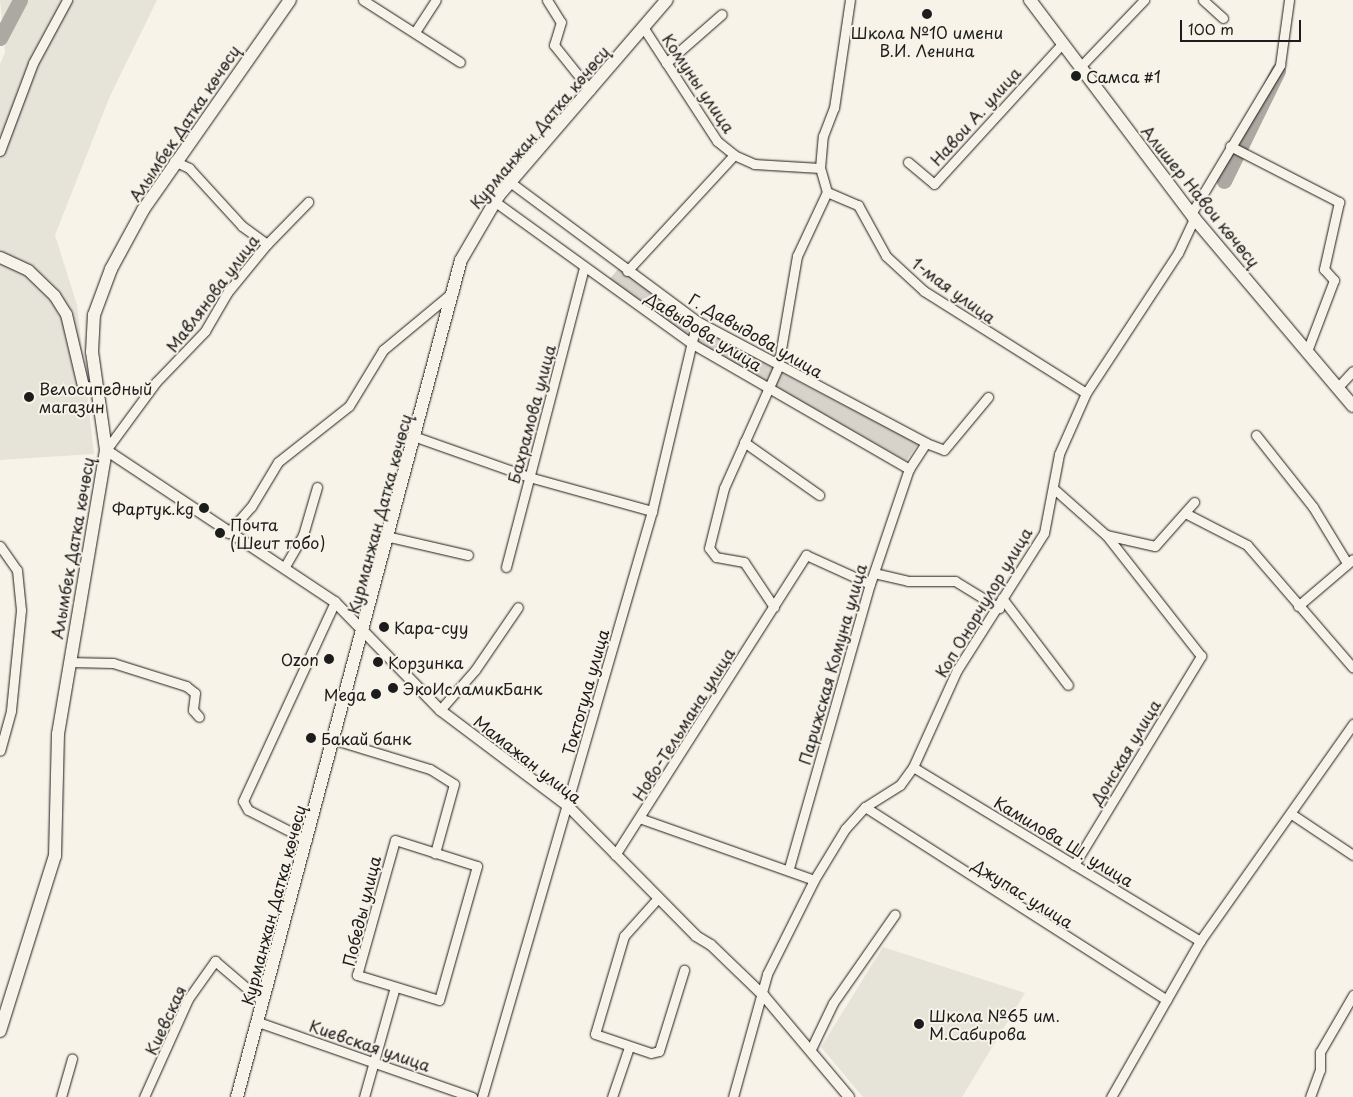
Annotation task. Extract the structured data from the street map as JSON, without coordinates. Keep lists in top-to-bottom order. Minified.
{"streets":{"main road":["Алымбек Датка көчөсү","Курманжан Датка көчөсү","Алишер Навои көчөсү"],"street":["Комуны улица","Навои А. улица","1-мая улица","Мавлянова улица","Давыдова улица","Г. Давыдова улица","Бахрамова улица","Коп Онорчулор улица","Парижская Комуна улица","Токтогула улица","Ново-Тельмана улица","Донская улица","Мамажан улица","Камилова Ш. улица","Джупас улица","Победы улица","Киевская","Киевская улица"]},"crossings":[["Комуны улица","Курманжан Датка көчөсү"],["Навои А. улица","Алишер Навои көчөсү"],["Алымбек Датка көчөсү","Мавлянова улица"],["Алымбек Датка көчөсү","Мамажан улица"],["Курманжан Датка көчөсү","Давыдова улица"],["Курманжан Датка көчөсү","Г. Давыдова улица"],["Курманжан Датка көчөсү","Мамажан улица"],["Курманжан Датка көчөсү","Киевская"],["Курманжан Датка көчөсү","Киевская улица"],["Алишер Навои көчөсү","Коп Онорчулор улица"],["1-мая улица","Коп Онорчулор улица"],["Мавлянова улица","Мамажан улица"],["Давыдова улица","Бахрамова улица"],["Давыдова улица","Парижская Комуна улица"],["Давыдова улица","Токтогула улица"],["Г. Давыдова улица","Парижская Комуна улица"],["Г. Давыдова улица","Токтогула улица"],["Коп Онорчулор улица","Мамажан улица"],["Коп Онорчулор улица","Камилова Ш. улица"],["Коп Онорчулор улица","Джупас улица"],["Парижская Комуна улица","Ново-Тельмана улица"],["Токтогула улица","Мамажан улица"],["Ново-Тельмана улица","Мамажан улица"],["Донская улица","Камилова Ш. улица"]],"places":["Школа №10 имени В.И. Ленина","Самса #1","Велосипедный магазин","Фартук.kg","Почта (Шеит тобо)","Кара-суу","Ozon","Корзинка","ЭкоИсламикБанк","Mega","Бакай банк","Школа №65 им. М.Сабирова"],"scale_bar":"100 m"}
